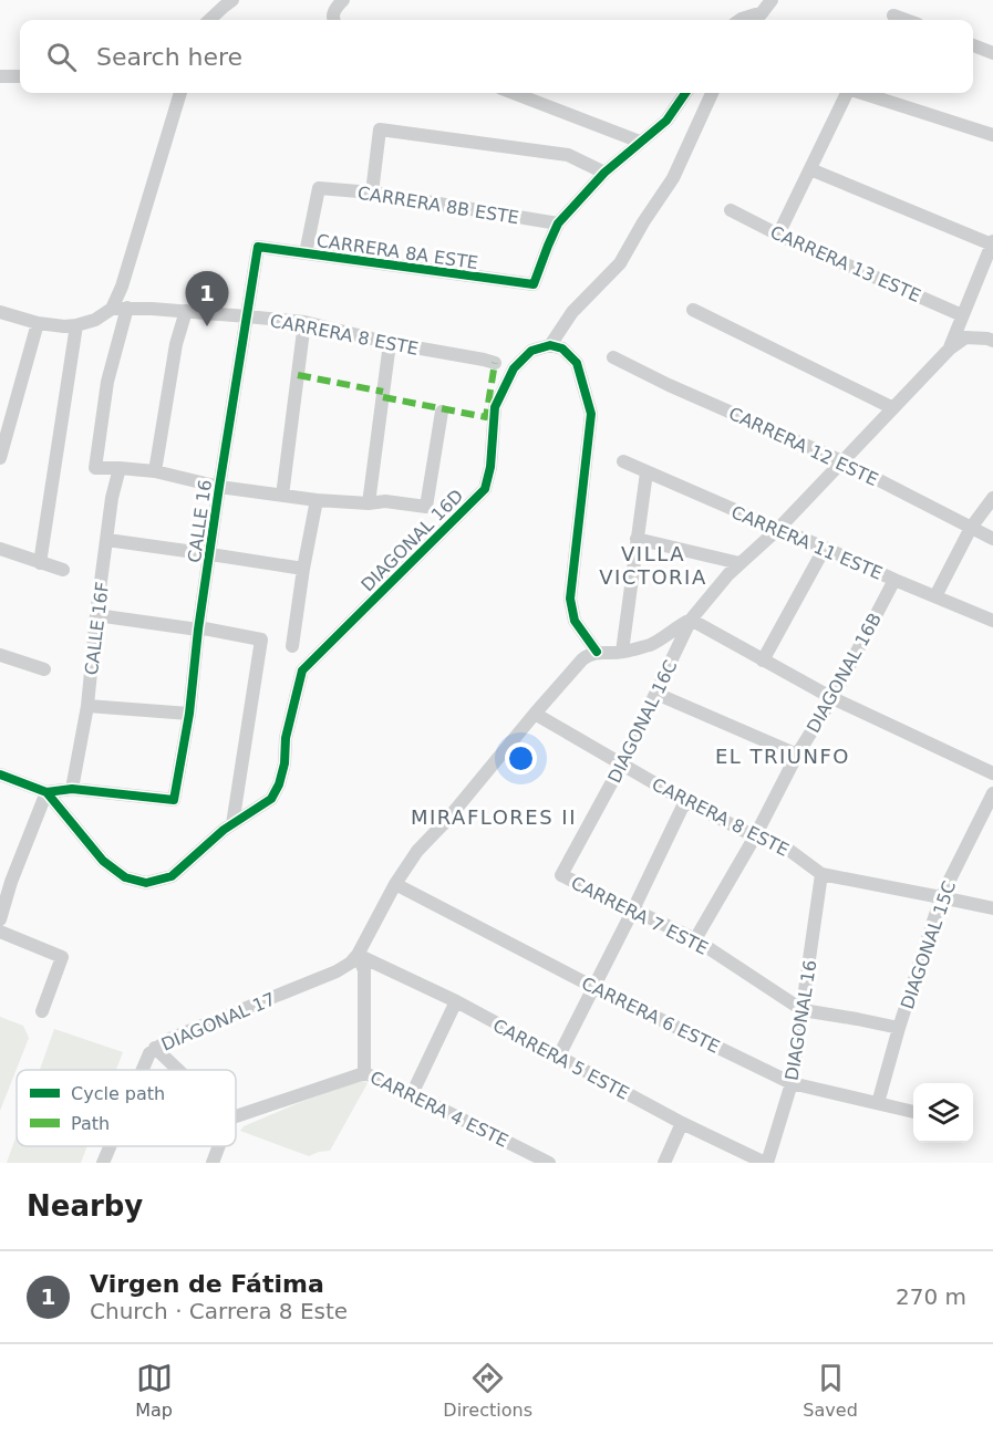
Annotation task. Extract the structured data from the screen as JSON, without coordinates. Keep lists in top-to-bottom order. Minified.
{"streets":{"street":["CARRERA 8B ESTE","CARRERA 8A ESTE","CARRERA 13 ESTE","CARRERA 8 ESTE","CARRERA 12 ESTE","CALLE 16","DIAGONAL 16D","CARRERA 11 ESTE","CALLE 16F","DIAGONAL 16B","DIAGONAL 16C","CARRERA 7 ESTE","DIAGONAL 15C","CARRERA 6 ESTE","DIAGONAL 16","DIAGONAL 17","CARRERA 5 ESTE","CARRERA 4 ESTE"]},"crossings":[["CARRERA 8B ESTE","CARRERA 8A ESTE"],["CARRERA 8A ESTE","CALLE 16"],["CARRERA 8 ESTE","CALLE 16"],["CARRERA 8 ESTE","DIAGONAL 16B"],["CARRERA 8 ESTE","DIAGONAL 16C"],["CARRERA 8 ESTE","DIAGONAL 15C"],["CARRERA 8 ESTE","DIAGONAL 16"],["CARRERA 12 ESTE","DIAGONAL 16C"],["CALLE 16","CALLE 16F"],["CARRERA 11 ESTE","DIAGONAL 16B"],["CARRERA 11 ESTE","DIAGONAL 16C"],["DIAGONAL 16B","CARRERA 7 ESTE"],["DIAGONAL 16C","CARRERA 7 ESTE"],["CARRERA 7 ESTE","DIAGONAL 15C"],["CARRERA 7 ESTE","DIAGONAL 16"],["DIAGONAL 15C","CARRERA 6 ESTE"],["CARRERA 6 ESTE","DIAGONAL 16"],["DIAGONAL 16","CARRERA 5 ESTE"],["DIAGONAL 17","CARRERA 5 ESTE"],["DIAGONAL 17","CARRERA 4 ESTE"],["CARRERA 5 ESTE","CARRERA 4 ESTE"]],"districts":["VILLA VICTORIA","EL TRIUNFO","MIRAFLORES II"],"legend":["Cycle path","Path"],"page":{"search":"Search here","pins":"1","heading":"Nearby","list":[{"mark":"1","name":"Virgen de Fátima","note":"Church · Carrera 8 Este","value":"270 m"}],"nav":["Map","Directions","Saved"]}}
